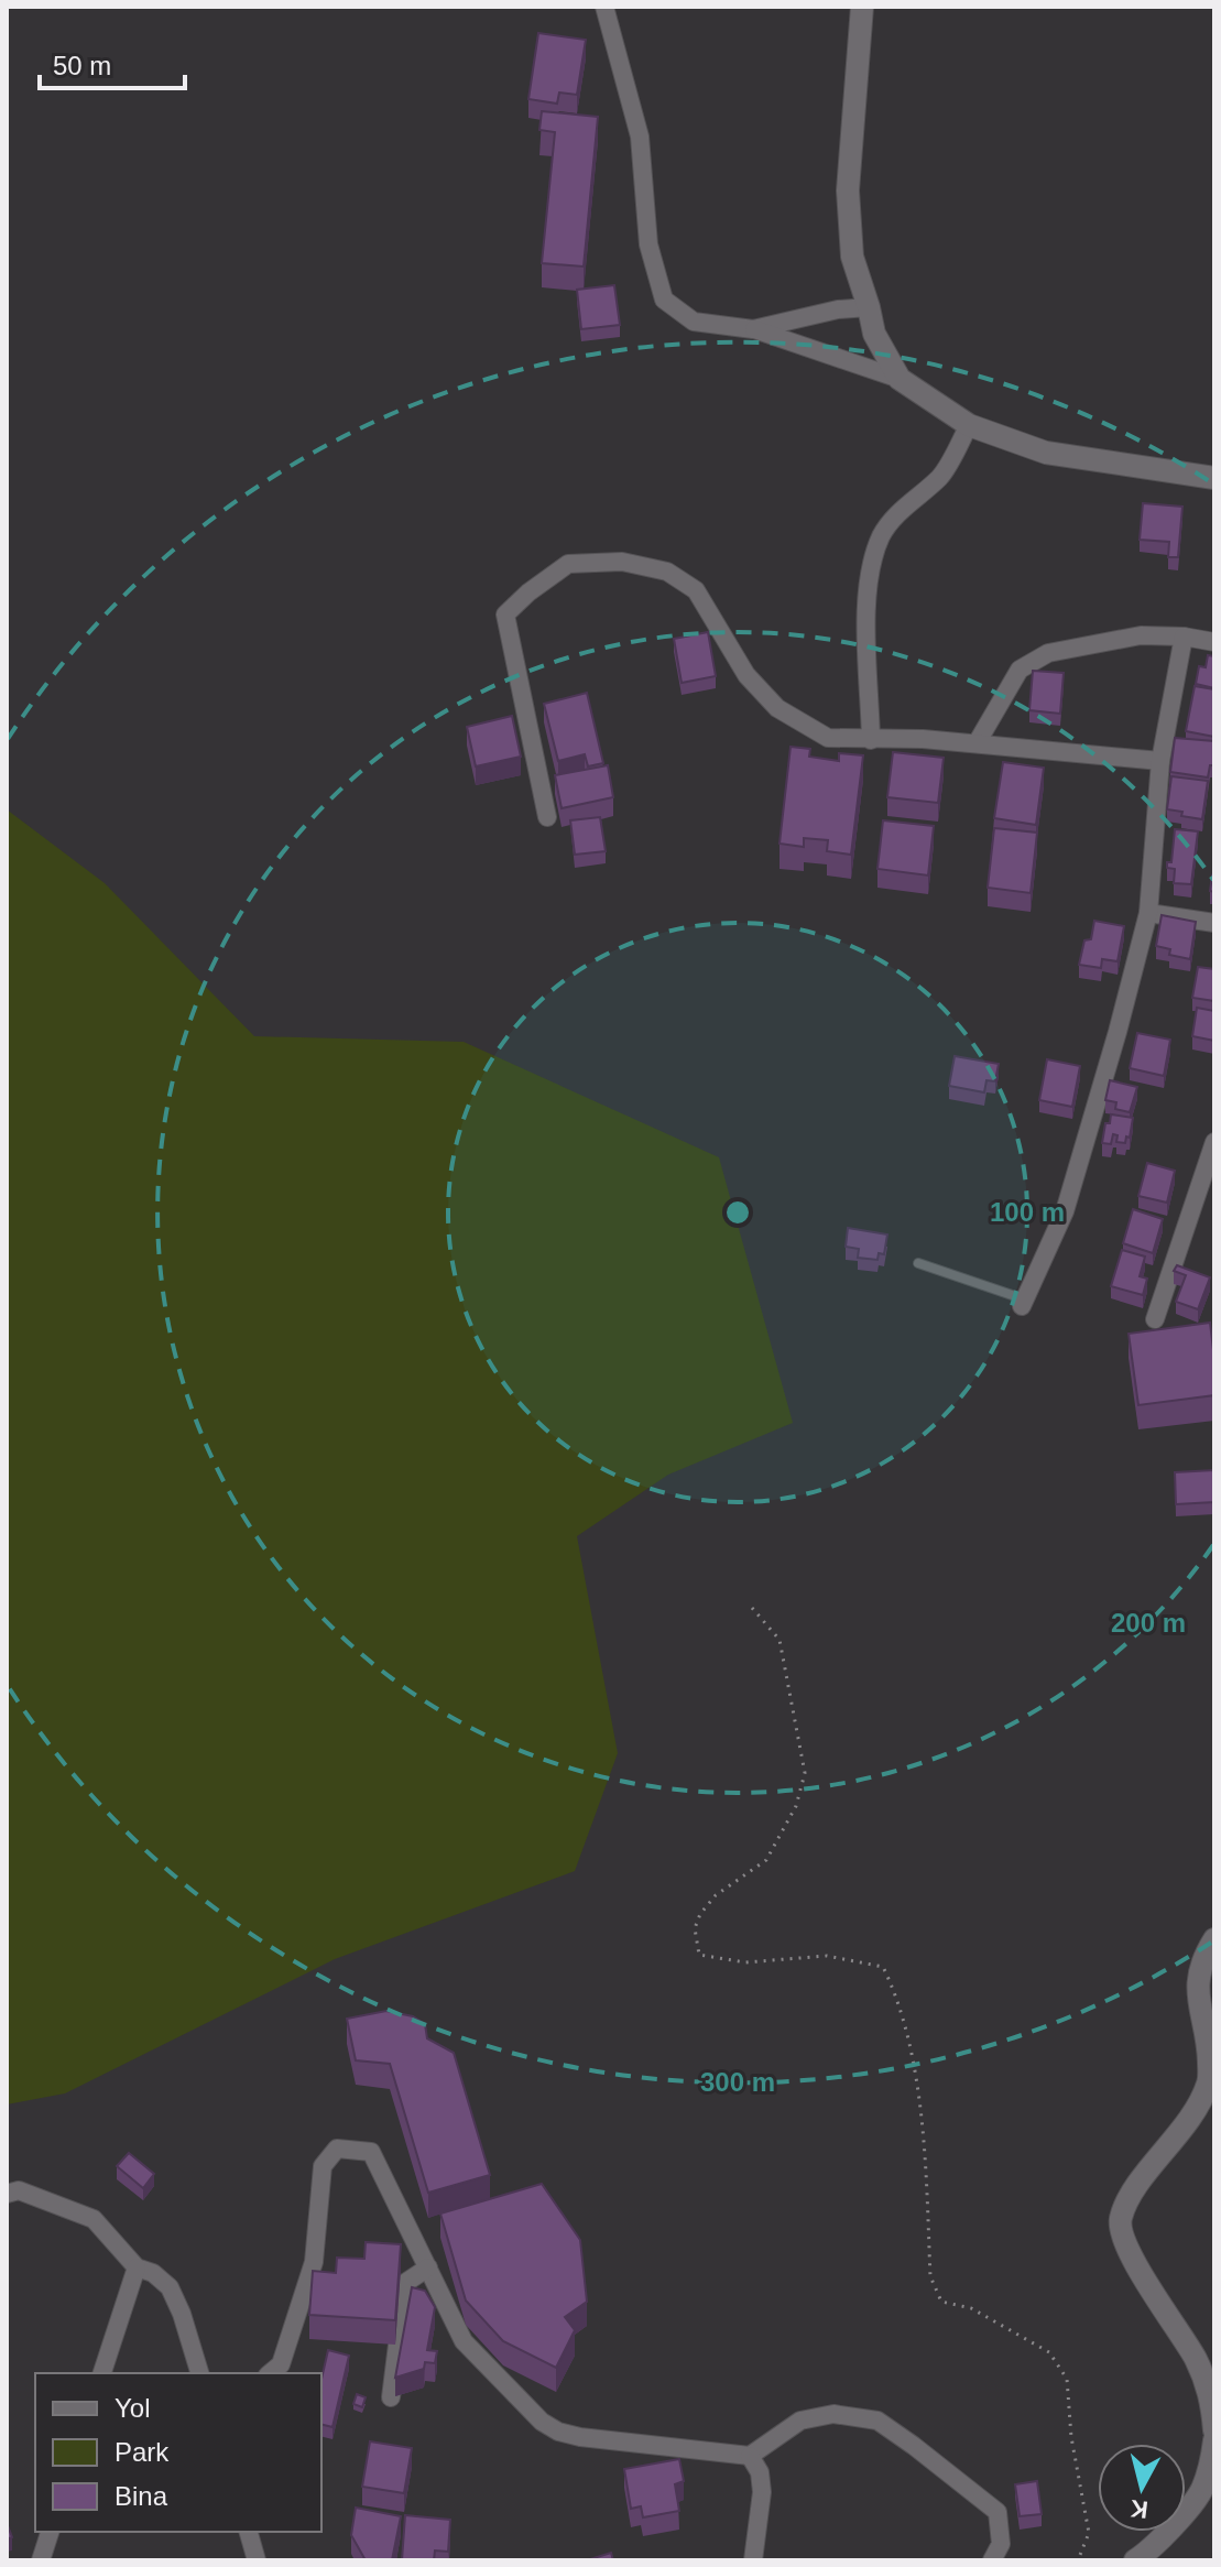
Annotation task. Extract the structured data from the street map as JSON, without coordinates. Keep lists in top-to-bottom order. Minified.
{"legend":["Yol","Park","Bina"],"scale_bar":"50 m","north":"bottom","rings":["100 m","200 m","300 m"]}
